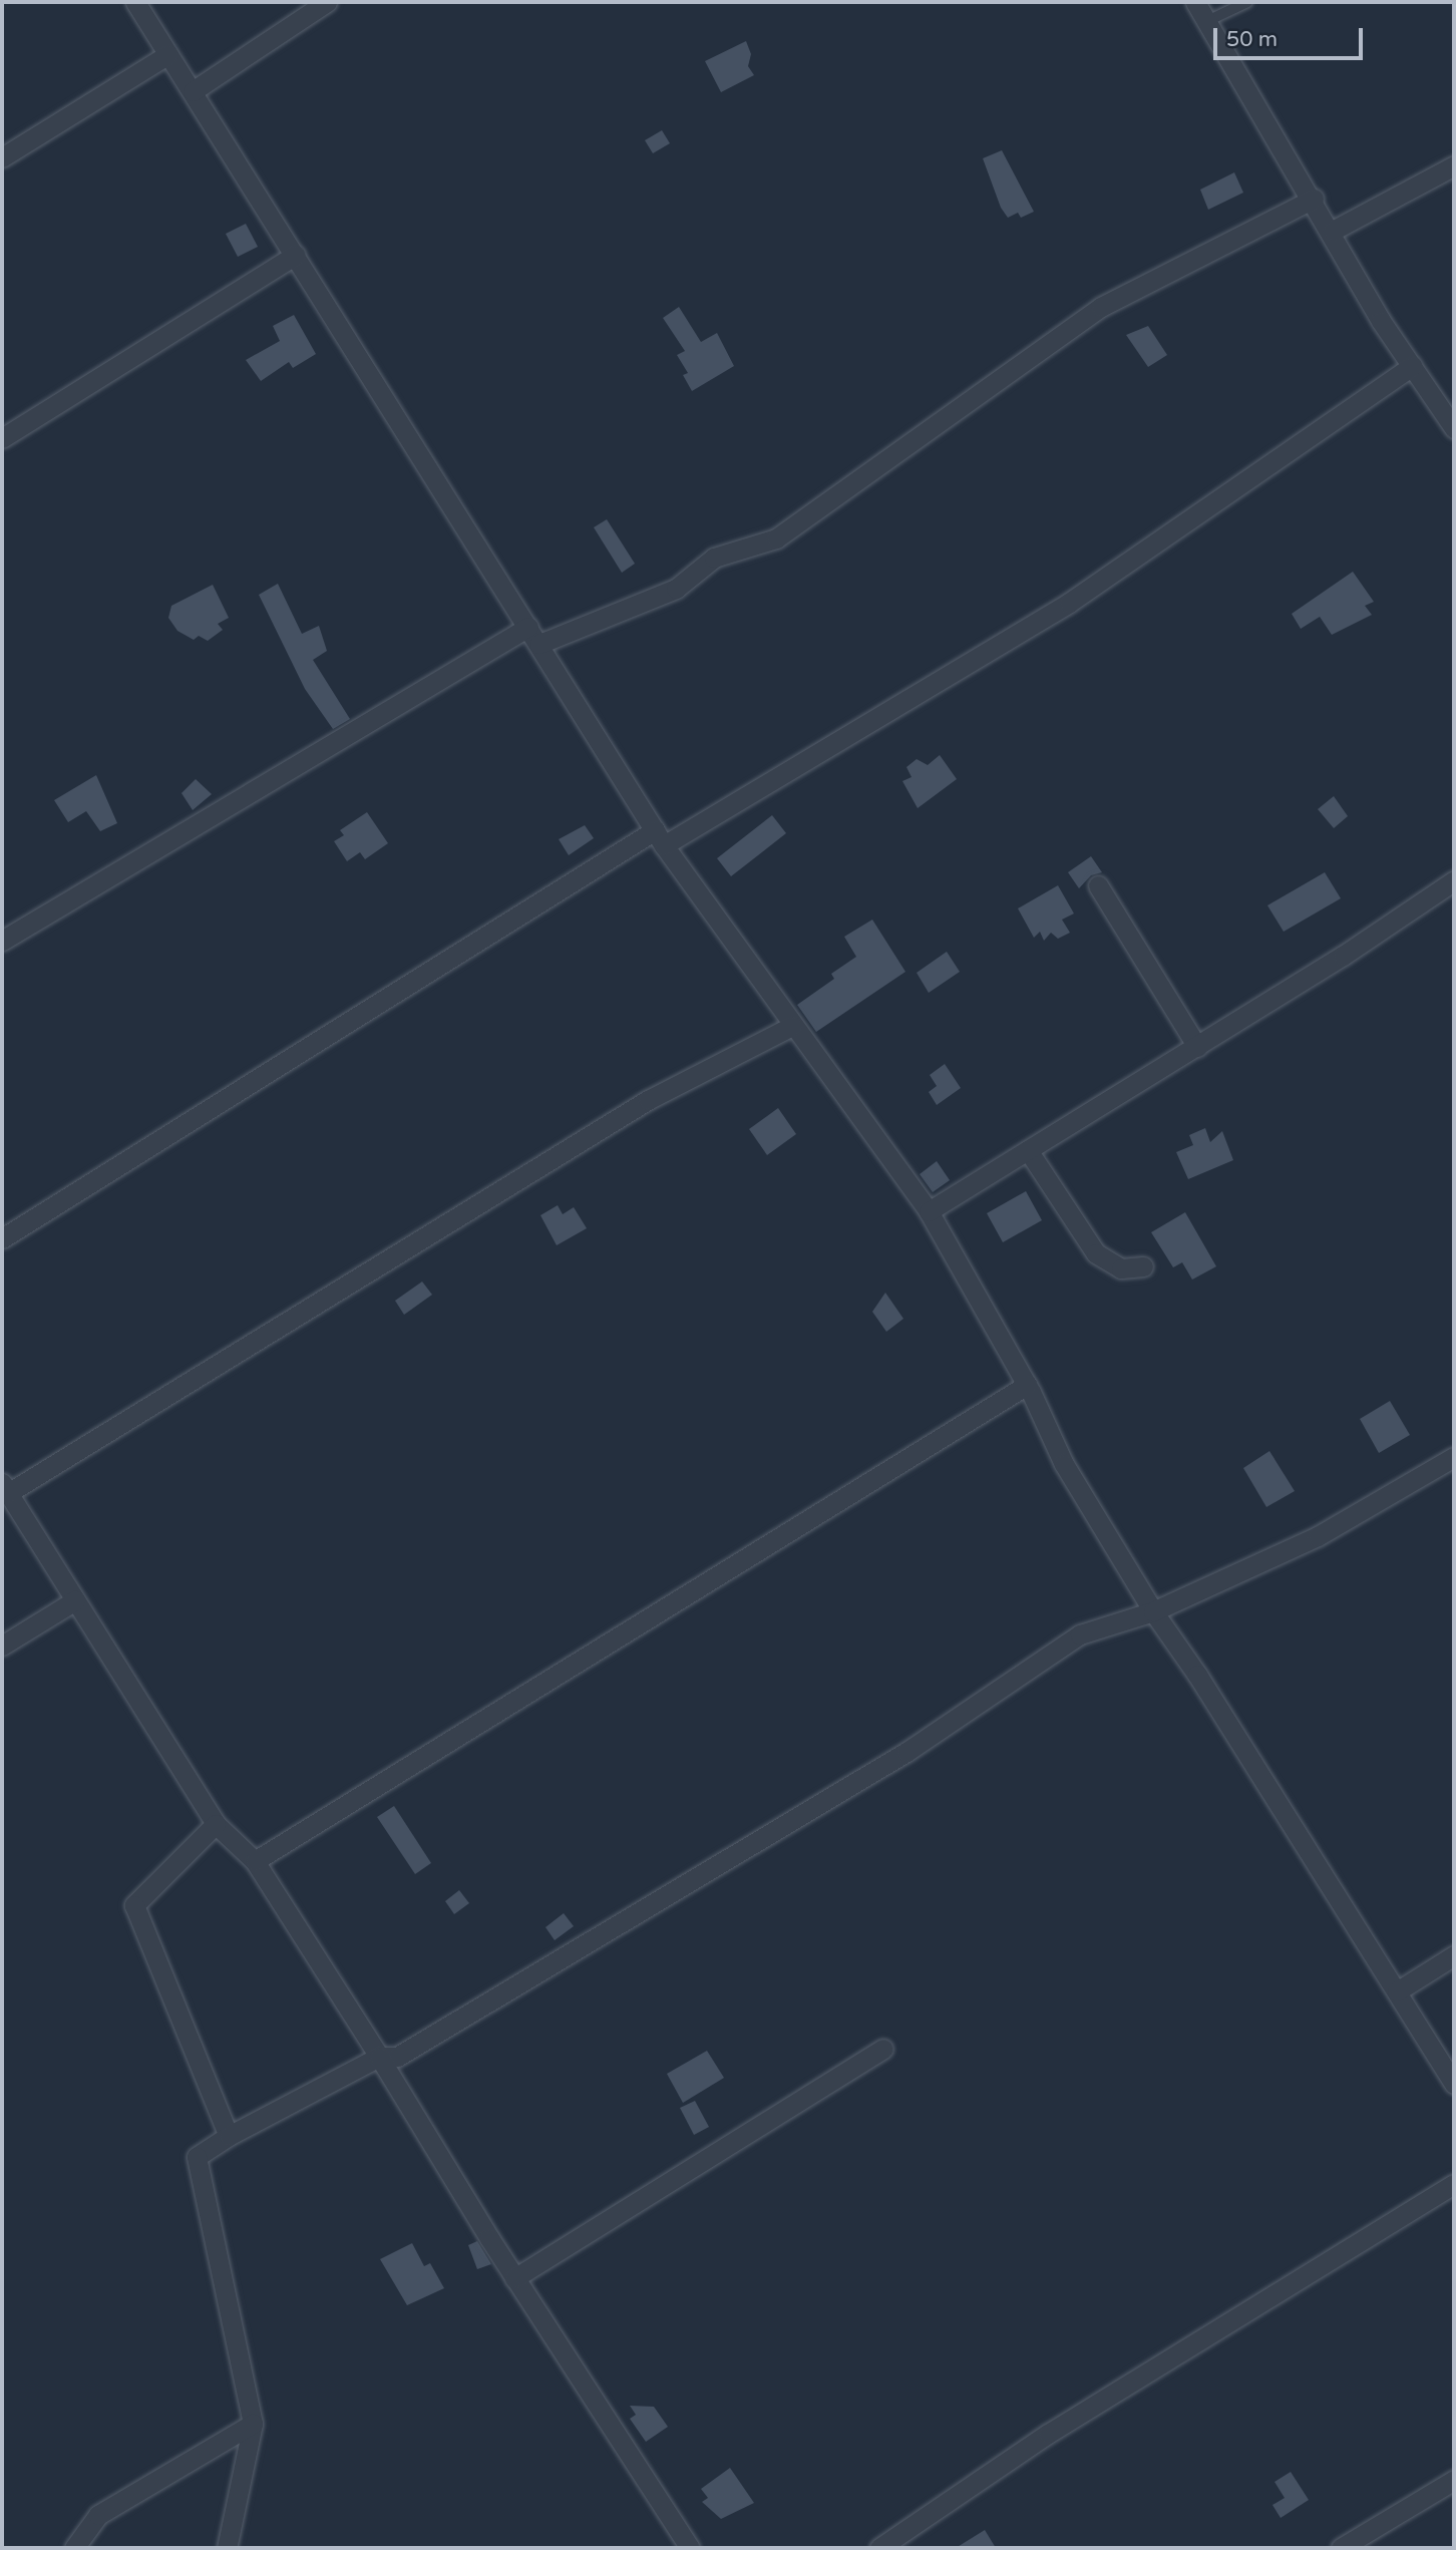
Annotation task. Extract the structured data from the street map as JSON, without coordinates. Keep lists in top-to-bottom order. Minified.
{"scale_bar":"50 m"}
